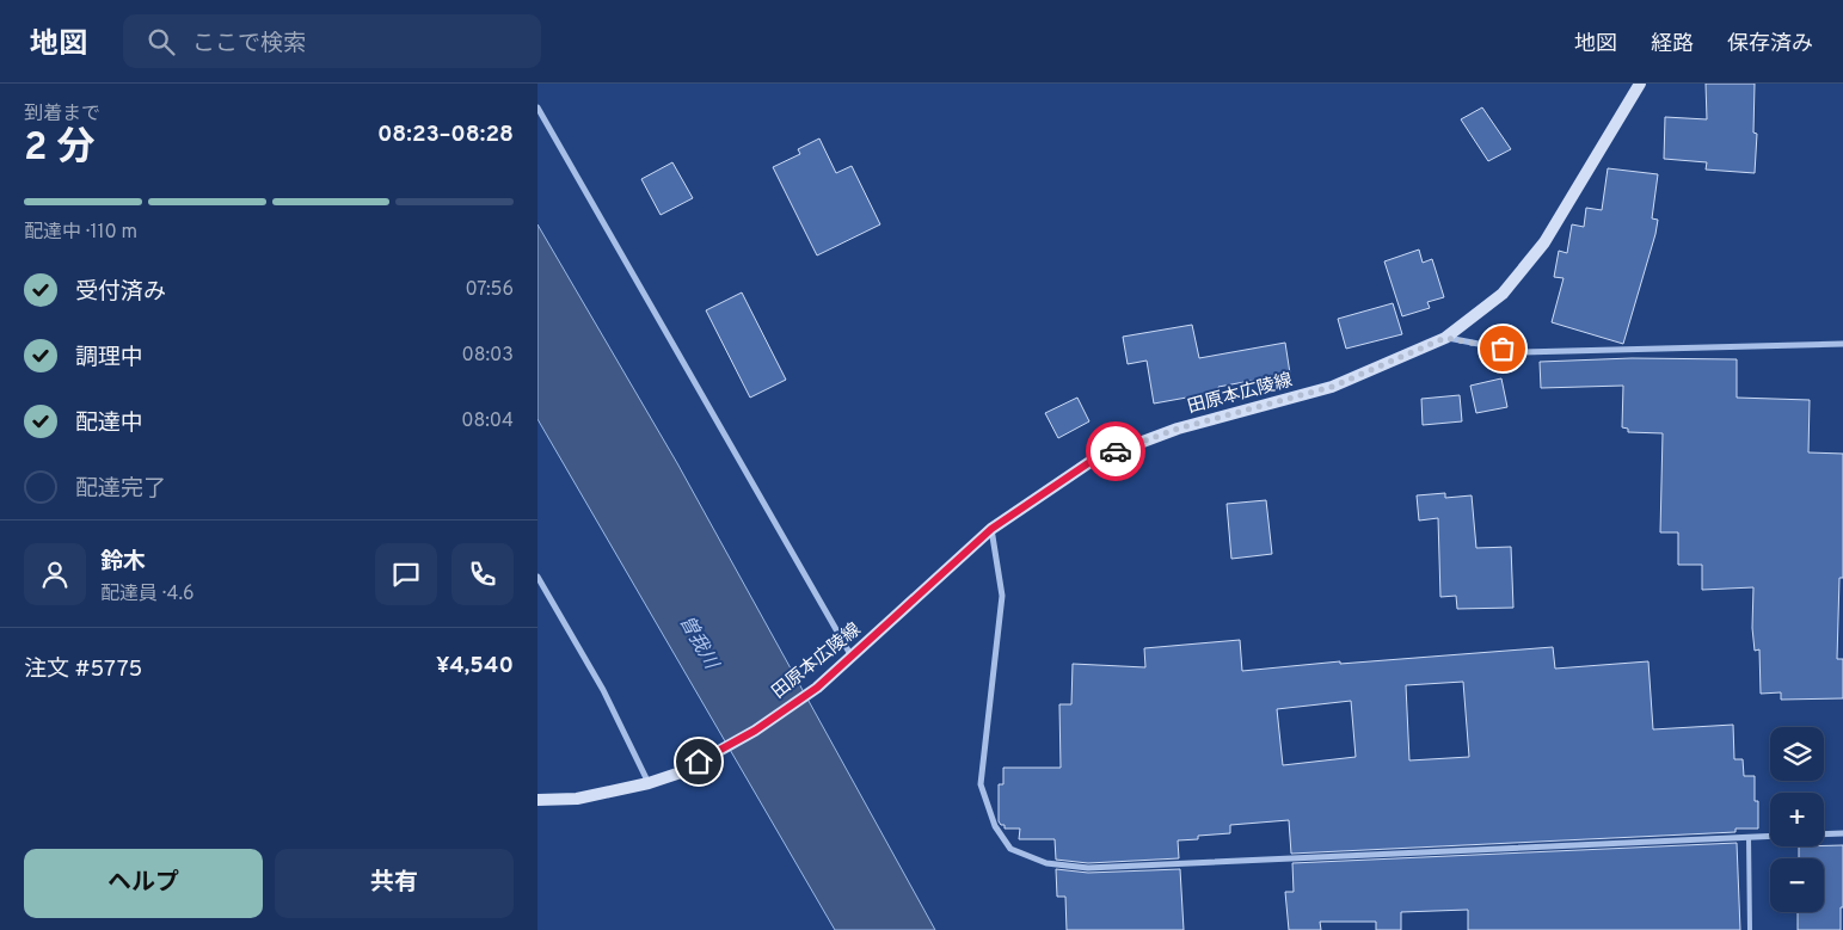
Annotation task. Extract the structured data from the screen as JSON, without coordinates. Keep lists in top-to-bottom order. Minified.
{"streets":{"main road":["田原本広陵線"]},"water":["曽我川"],"page":{"header":"地図","search":"ここで検索","nav":["地図","経路","保存済み"],"heading":["2 分","到着まで","08:23–08:28"],"panel":["鈴木","配達員 · 4.6","注文 #5775","¥4,540"],"bar":"配達中 · 110 m","list":[["受付済み","07:56"],["調理中","08:03"],["配達中","08:04"],"配達完了"],"map_buttons":["+","−"],"buttons":["ヘルプ","共有"]}}
